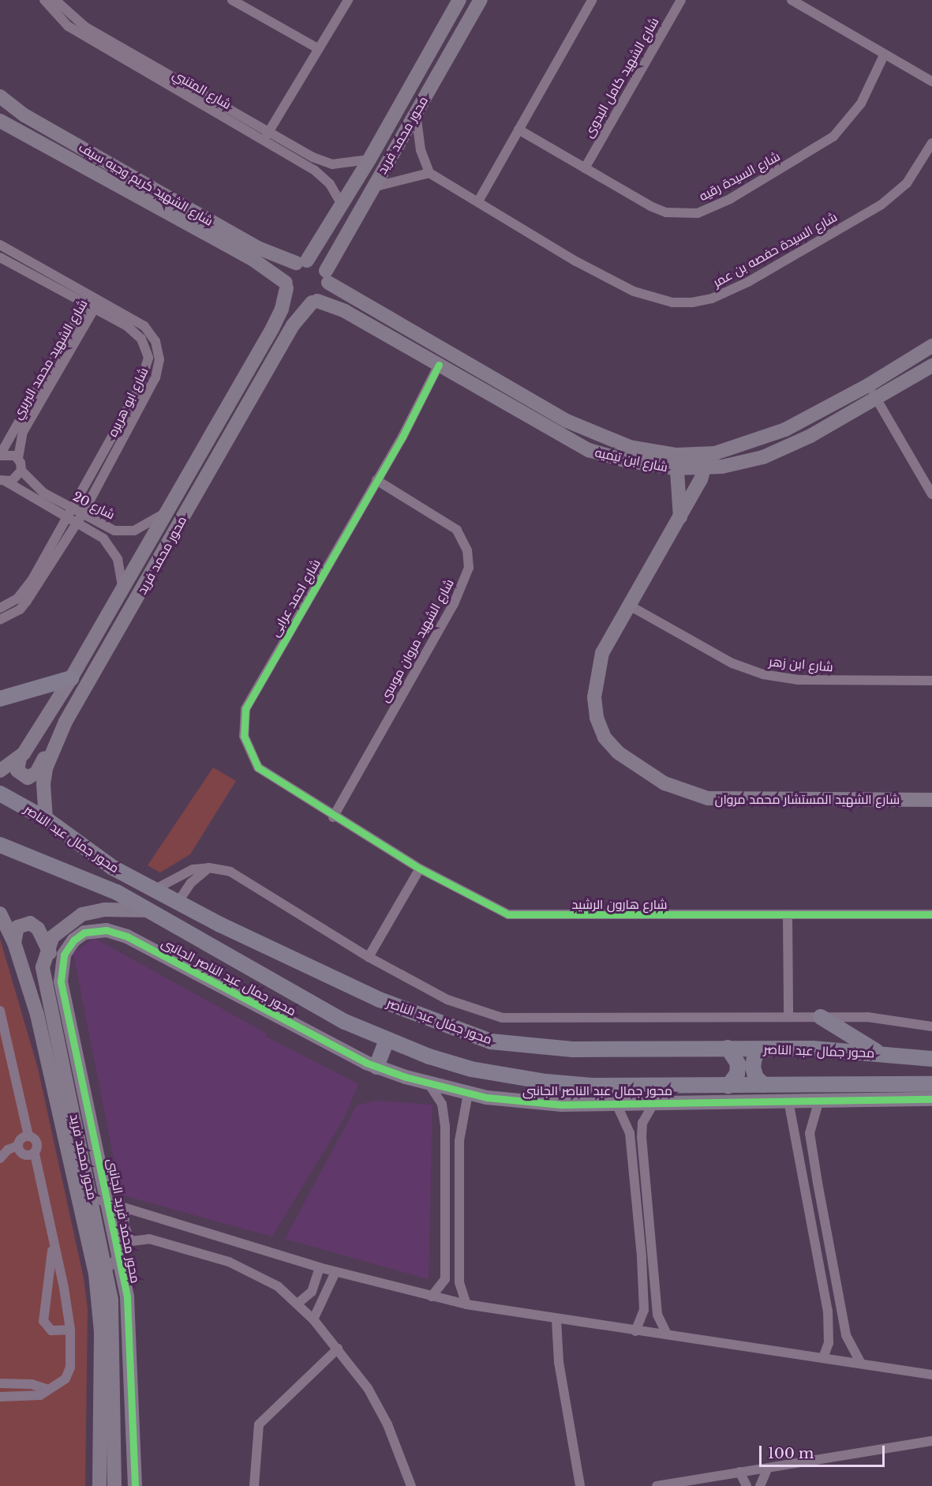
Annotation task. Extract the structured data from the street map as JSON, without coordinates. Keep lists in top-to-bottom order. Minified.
{"streets":{"main road":["محور جمال عبد الناصر"],"street":["شارع الشهيد كامل البدوى","شارع المتنبي","محور محمد فريد","شارع السيدة رقيه","شارع الشهيد كريم وجيه سيف","شارع السيدة حفصه بن عمر","شارع الشهيد محمد البربري","شارع ابو هريره","شارع ابن تيميه","شارع 20","شارع احمد عرابى","شارع الشهيد مروان موسى","شارع ابن زهر","شارع الشهيد المستشار محمد مروان","شارع هارون الرشيد","محور جمال عبد الناصر الجانبى","محور محمد فريد الجانبى"]},"crossings":[["شارع الشهيد كامل البدوى","شارع السيدة رقيه"],["شارع المتنبي","محور محمد فريد"],["محور محمد فريد","شارع الشهيد كريم وجيه سيف"],["محور محمد فريد","شارع ابن تيميه"],["محور محمد فريد","شارع 20"],["محور محمد فريد","محور جمال عبد الناصر"],["شارع الشهيد كريم وجيه سيف","شارع ابن تيميه"],["شارع الشهيد محمد البربري","شارع ابو هريره"],["شارع ابو هريره","شارع 20"],["شارع ابن تيميه","شارع احمد عرابى"],["شارع ابن تيميه","شارع الشهيد المستشار محمد مروان"],["شارع احمد عرابى","شارع الشهيد مروان موسى"],["شارع احمد عرابى","شارع هارون الرشيد"],["شارع الشهيد مروان موسى","شارع هارون الرشيد"],["شارع ابن زهر","شارع الشهيد المستشار محمد مروان"],["محور جمال عبد الناصر الجانبى","محور محمد فريد الجانبى"]],"scale_bar":"100 m"}
